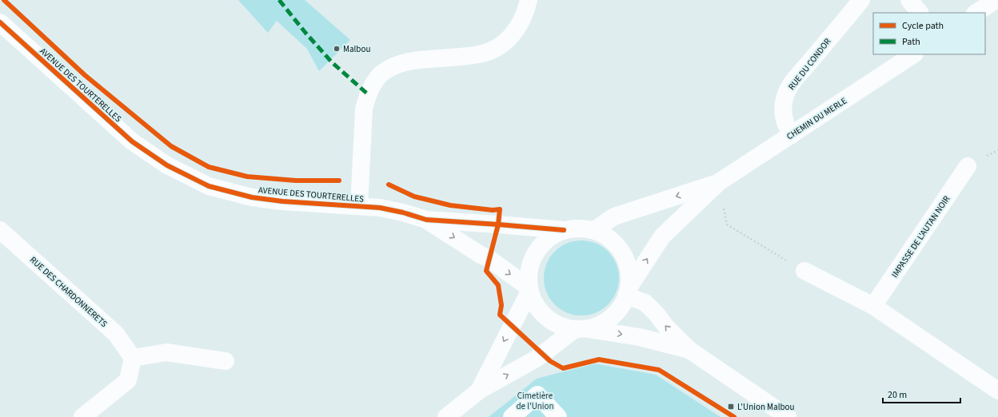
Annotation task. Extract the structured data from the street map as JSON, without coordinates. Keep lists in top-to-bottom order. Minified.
{"streets":{"street":["RUE DU CONDOR","AVENUE DES TOURTERELLES","CHEMIN DU MERLE","IMPASSE DE L'AUTAN NOIR","RUE DES CHARDONNERETS"]},"crossings":[["RUE DU CONDOR","CHEMIN DU MERLE"],["AVENUE DES TOURTERELLES","CHEMIN DU MERLE"]],"parks":["Cimetière de l'Union"],"places":{"other":["Malbou"],"transit":["L'Union Malbou"]},"legend":["Cycle path","Path"],"scale_bar":"20 m"}
